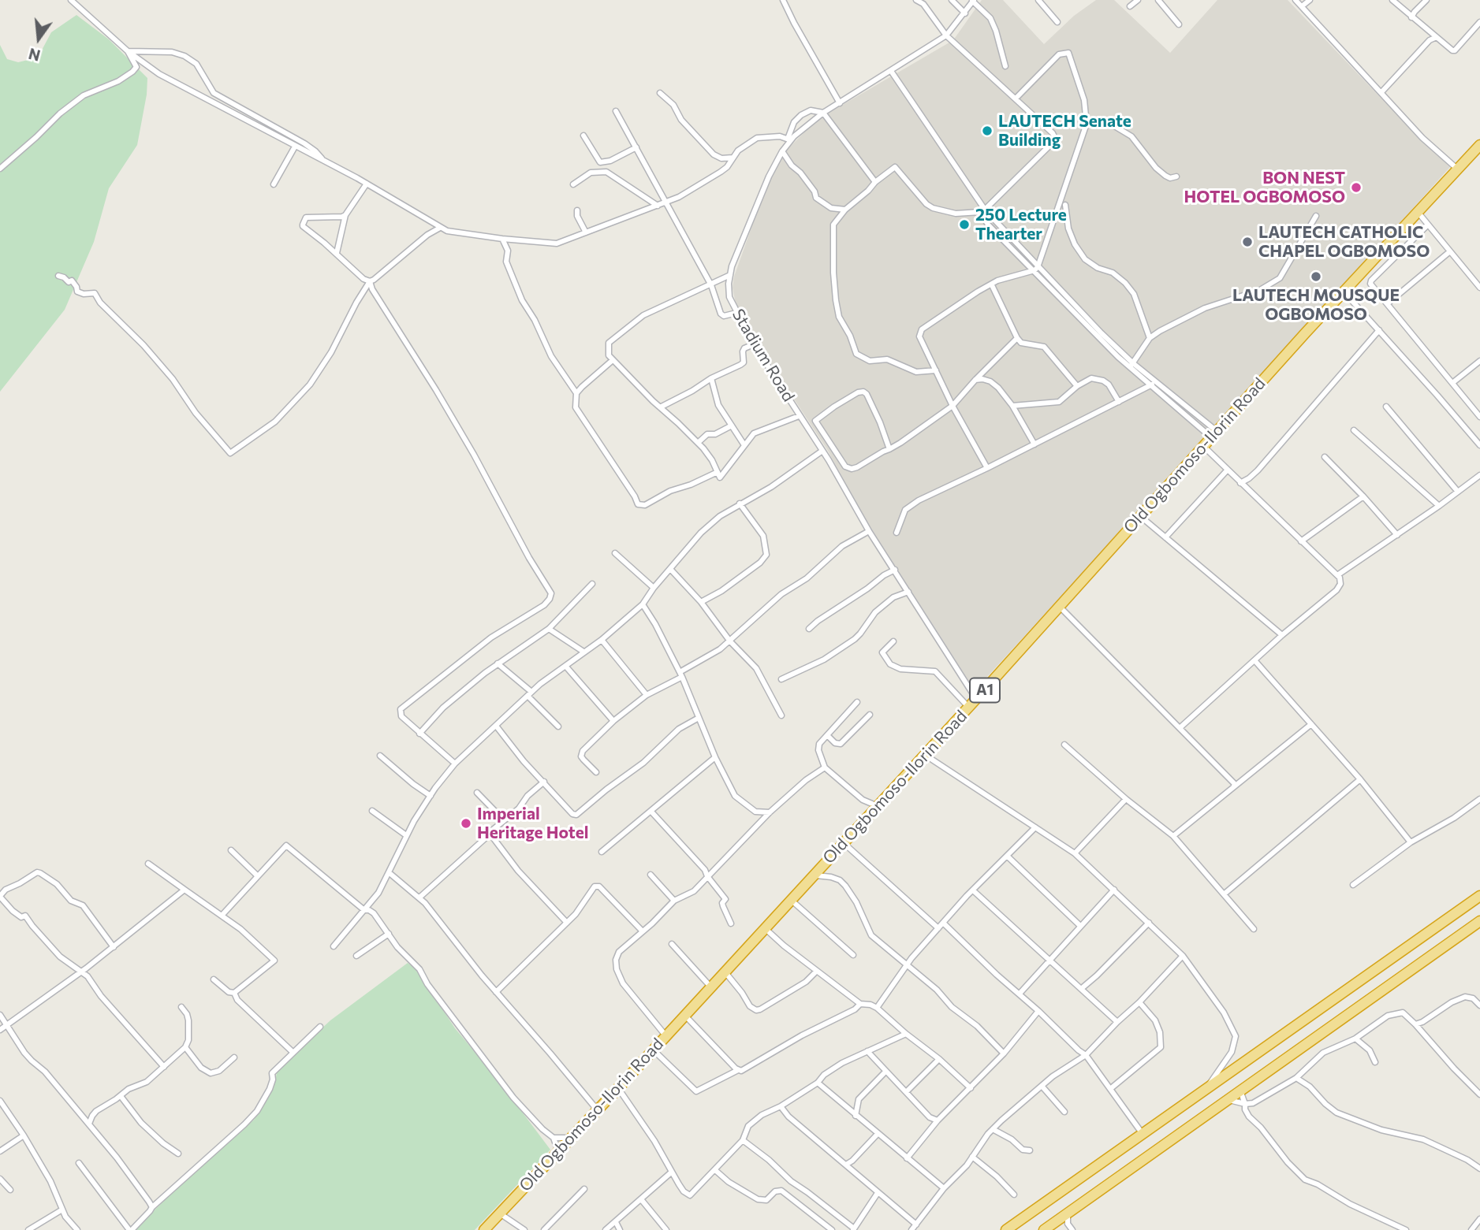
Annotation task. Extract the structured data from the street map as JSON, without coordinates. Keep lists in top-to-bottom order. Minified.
{"streets":{"highway":["Old Ogbomoso-Ilorin Road","A1"],"street":["Stadium Road"]},"crossings":[["Stadium Road","Old Ogbomoso-Ilorin Road"]],"places":["LAUTECH Senate Building","BON NEST HOTEL OGBOMOSO","250 Lecture Thearter","LAUTECH CATHOLIC CHAPEL OGBOMOSO","LAUTECH MOUSQUE OGBOMOSO","Imperial Heritage Hotel"],"north":"bottom"}
